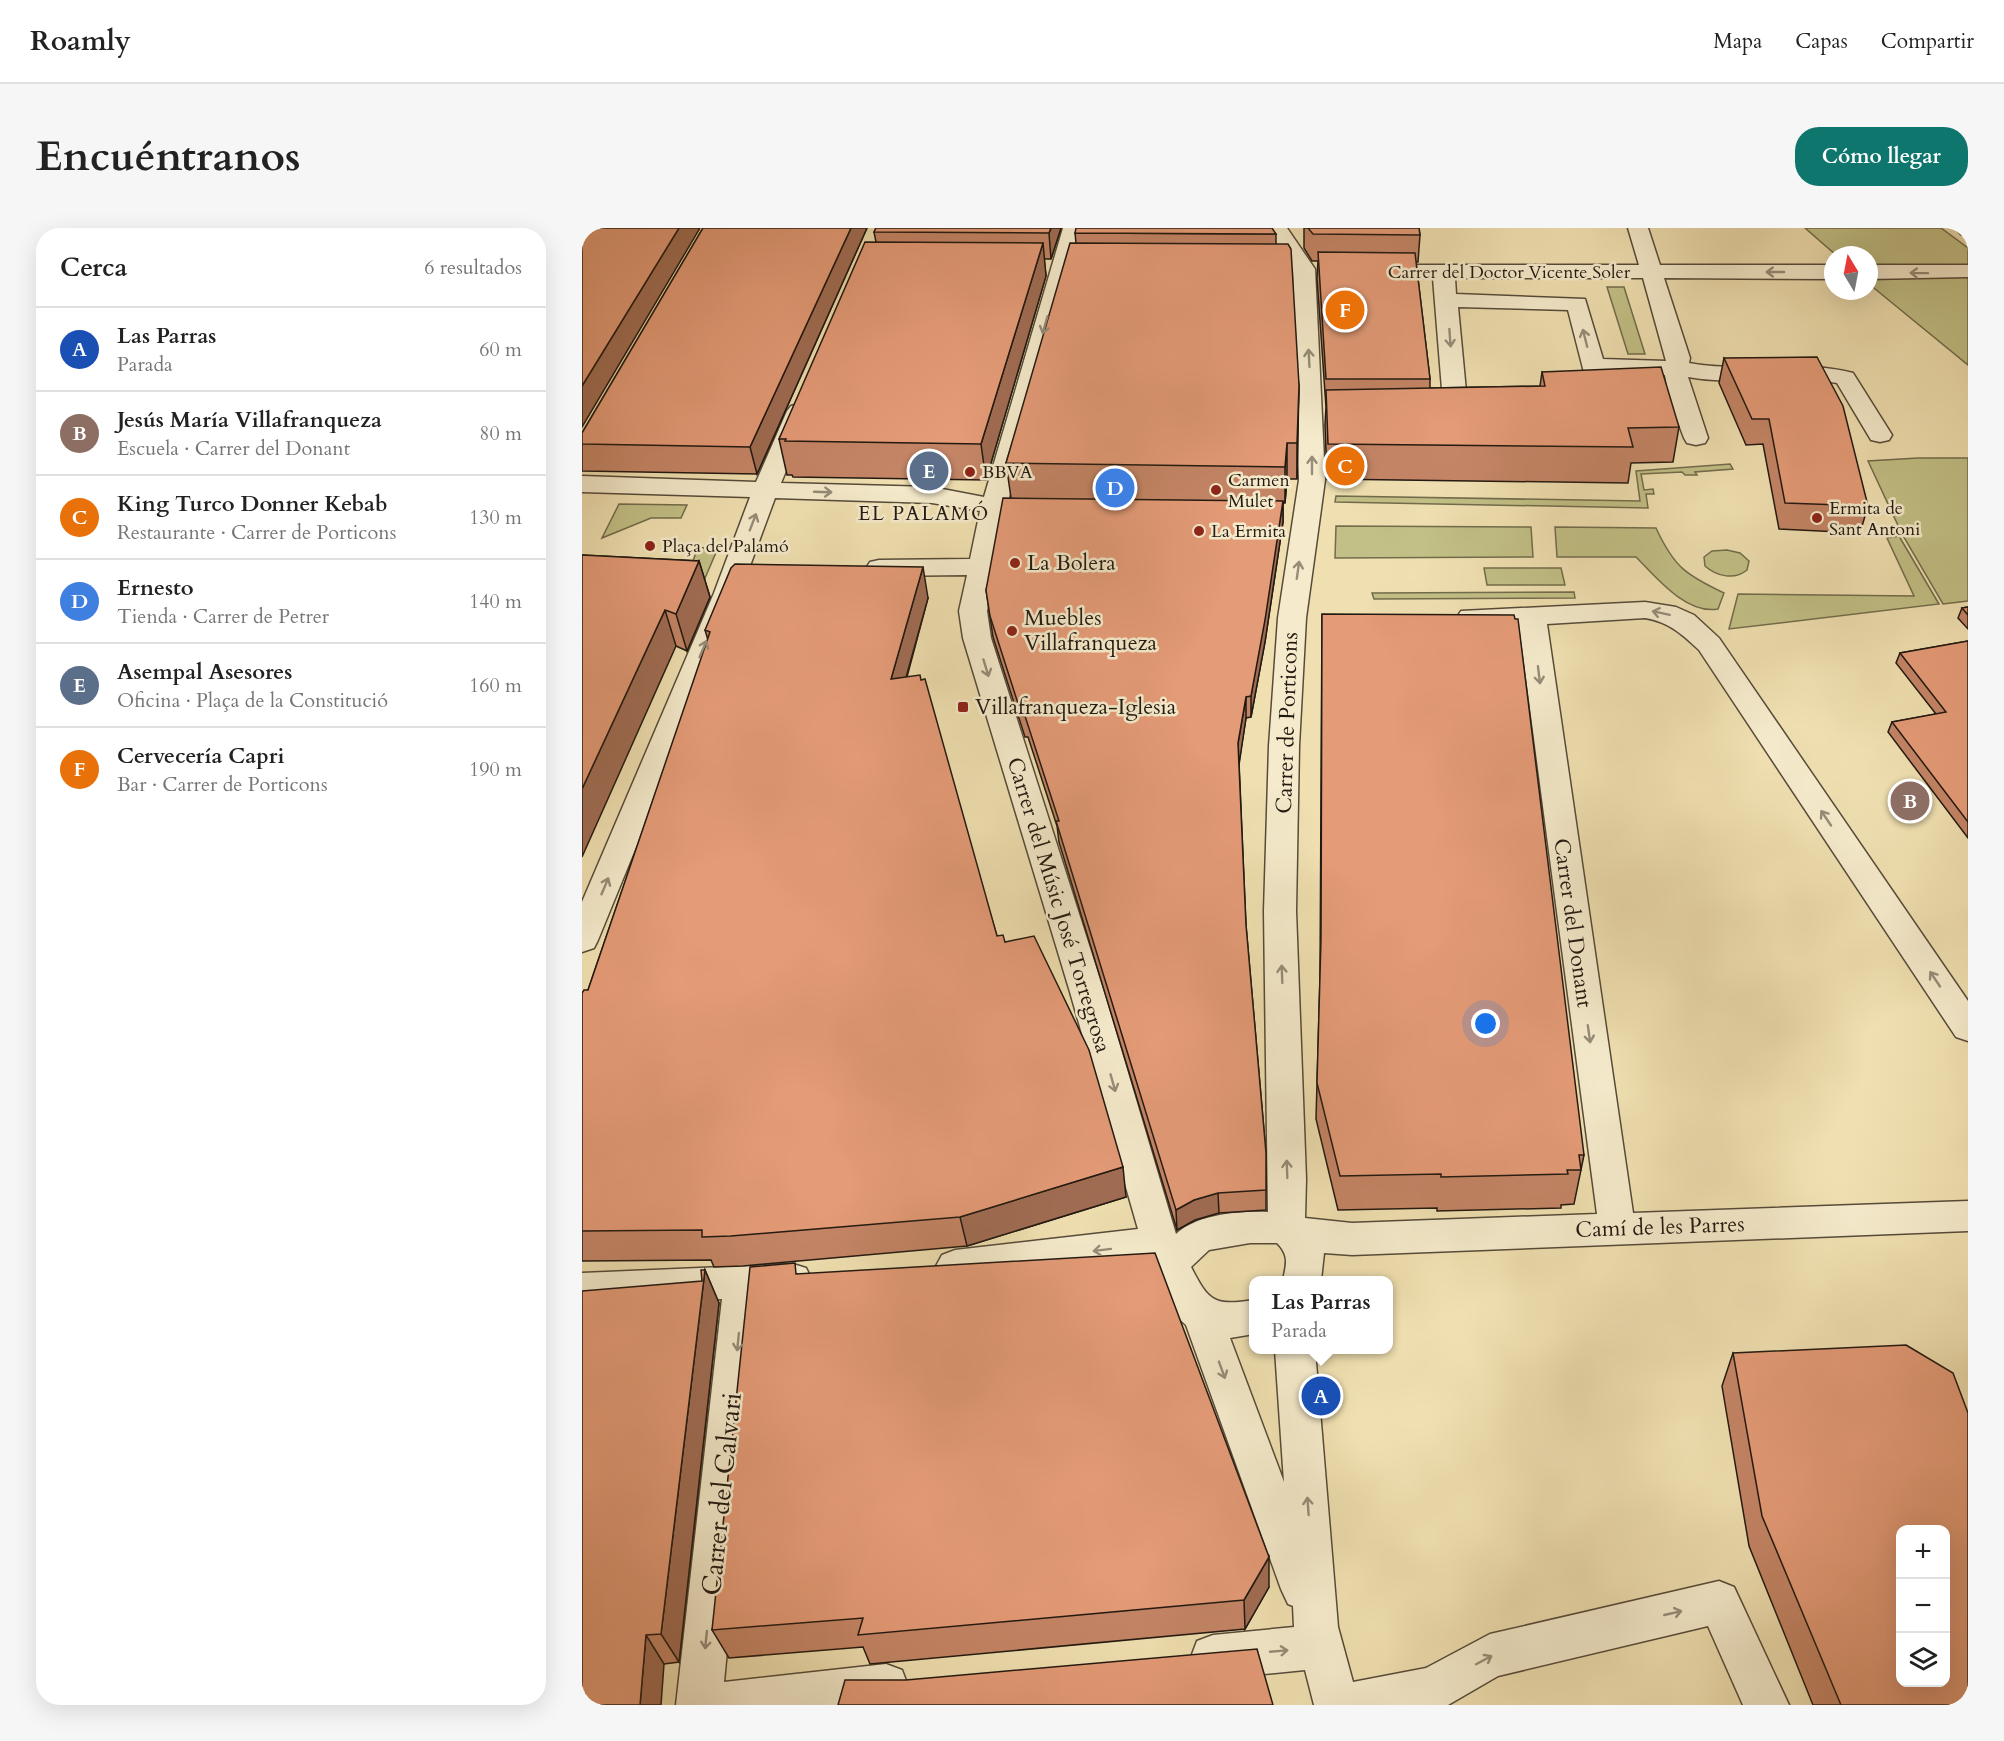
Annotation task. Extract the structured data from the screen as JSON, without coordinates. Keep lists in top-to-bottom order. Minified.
{"streets":{"street":["Carrer del Doctor Vicente Soler","Carrer de Porticons","Carrer del Músic José Torregrosa","Carrer del Donant","Camí de les Parres","Carrer del Calvari"]},"crossings":[["Carrer de Porticons","Camí de les Parres"],["Carrer del Músic José Torregrosa","Camí de les Parres"],["Carrer del Donant","Camí de les Parres"]],"one_way":["Carrer del Doctor Vicente Soler","Carrer de Porticons","Carrer del Músic José Torregrosa","Carrer del Donant","Carrer del Calvari"],"districts":["EL PALAMÓ"],"places":{"other":["BBVA","Carmen Mulet","Ermita de Sant Antoni","La Ermita","Plaça del Palamó","La Bolera","Muebles Villafranqueza"],"transit":["Villafranqueza-Iglesia"]},"north":"top","page":{"header":"Roamly","nav":["Mapa","Capas","Compartir"],"buttons":"Cómo llegar","title":"Encuéntranos","heading":["Cerca","6 resultados"],"pins":["F","C","E","D","B","A"],"list":[{"mark":"A","name":"Las Parras","note":"Parada","value":"60 m"},{"mark":"B","name":"Jesús María Villafranqueza","note":"Escuela · Carrer del Donant","value":"80 m"},{"mark":"C","name":"King Turco Donner Kebab","note":"Restaurante · Carrer de Porticons","value":"130 m"},{"mark":"D","name":"Ernesto","note":"Tienda · Carrer de Petrer","value":"140 m"},{"mark":"E","name":"Asempal Asesores","note":"Oficina · Plaça de la Constitució","value":"160 m"},{"mark":"F","name":"Cervecería Capri","note":"Bar · Carrer de Porticons","value":"190 m"}],"popup":["Las Parras","Parada"],"map_buttons":["+","−"]}}
